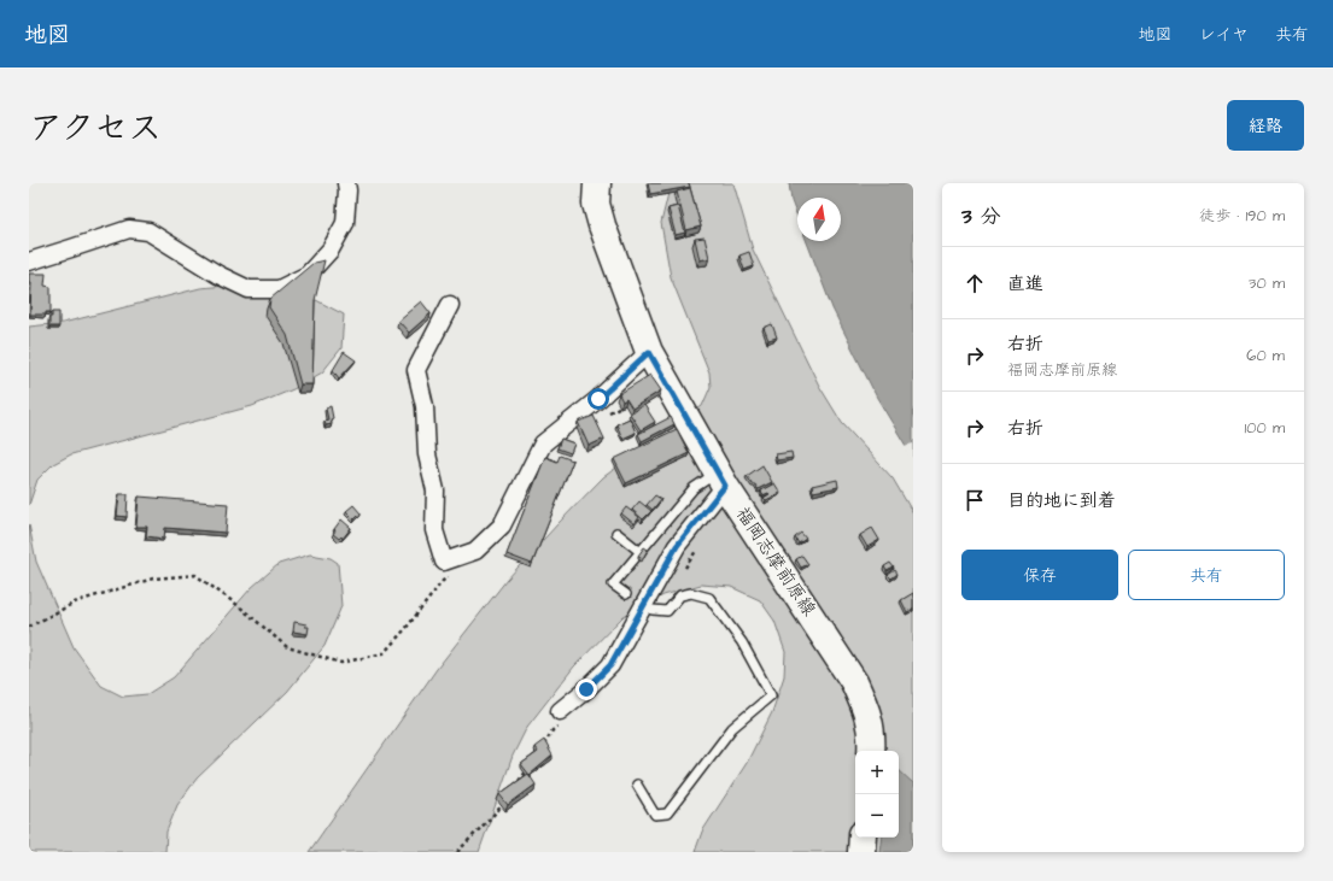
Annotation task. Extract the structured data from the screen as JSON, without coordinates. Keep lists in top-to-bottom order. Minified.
{"streets":{"main road":["福岡志摩前原線"]},"north":"top","page":{"header":"地図","nav":["地図","レイヤ","共有"],"title":"アクセス","buttons":["経路",["保存","共有"]],"heading":["3 分","徒歩 · 190 m"],"list":[["直進","30 m"],["右折","福岡志摩前原線","60 m"],["右折","100 m"],"目的地に到着"],"map_buttons":["+","−"]}}
